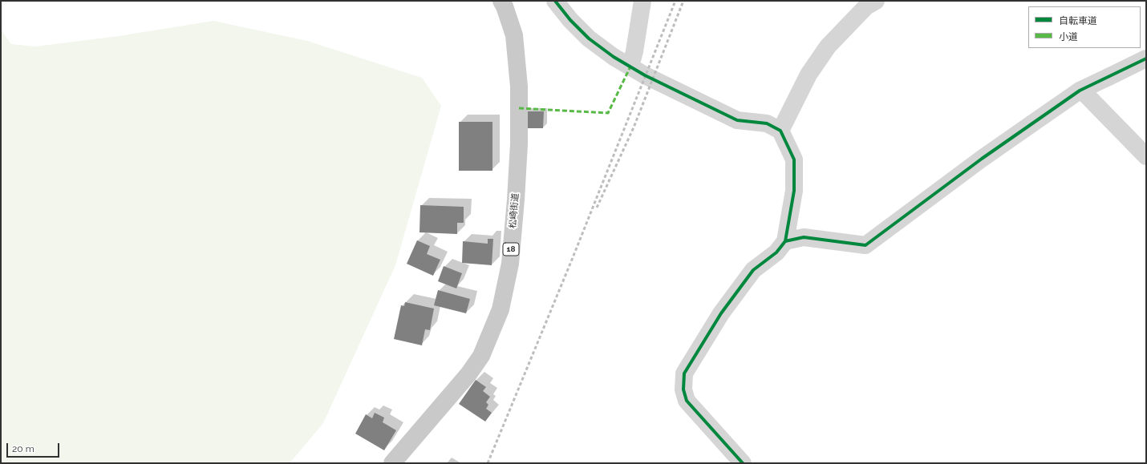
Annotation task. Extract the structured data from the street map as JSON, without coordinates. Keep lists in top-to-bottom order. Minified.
{"streets":{"main road":["松崎街道","18"]},"legend":["自転車道","小道"],"scale_bar":"20 m"}
